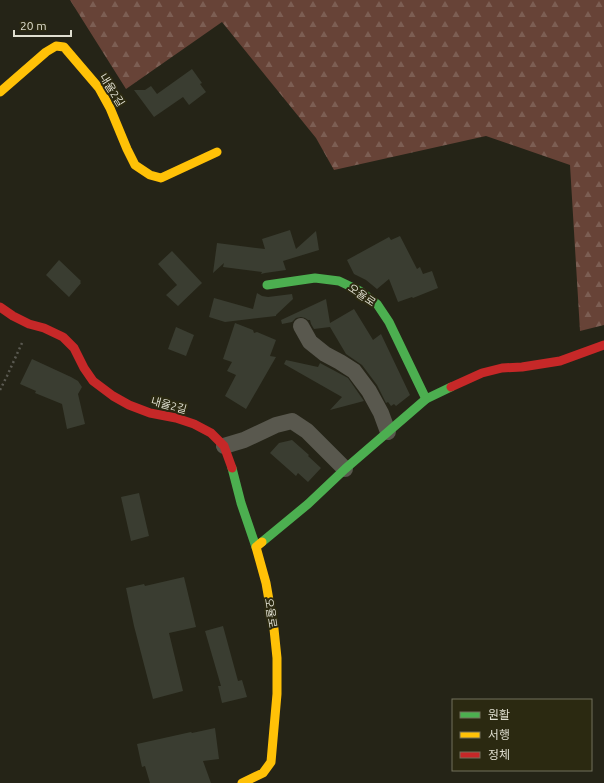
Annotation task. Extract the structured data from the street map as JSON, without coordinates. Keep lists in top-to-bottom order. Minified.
{"streets":{"street":["내율2길","오율로"]},"crossings":[["내율2길","오율로"]],"legend":["원활","서행","정체"],"scale_bar":"20 m"}
